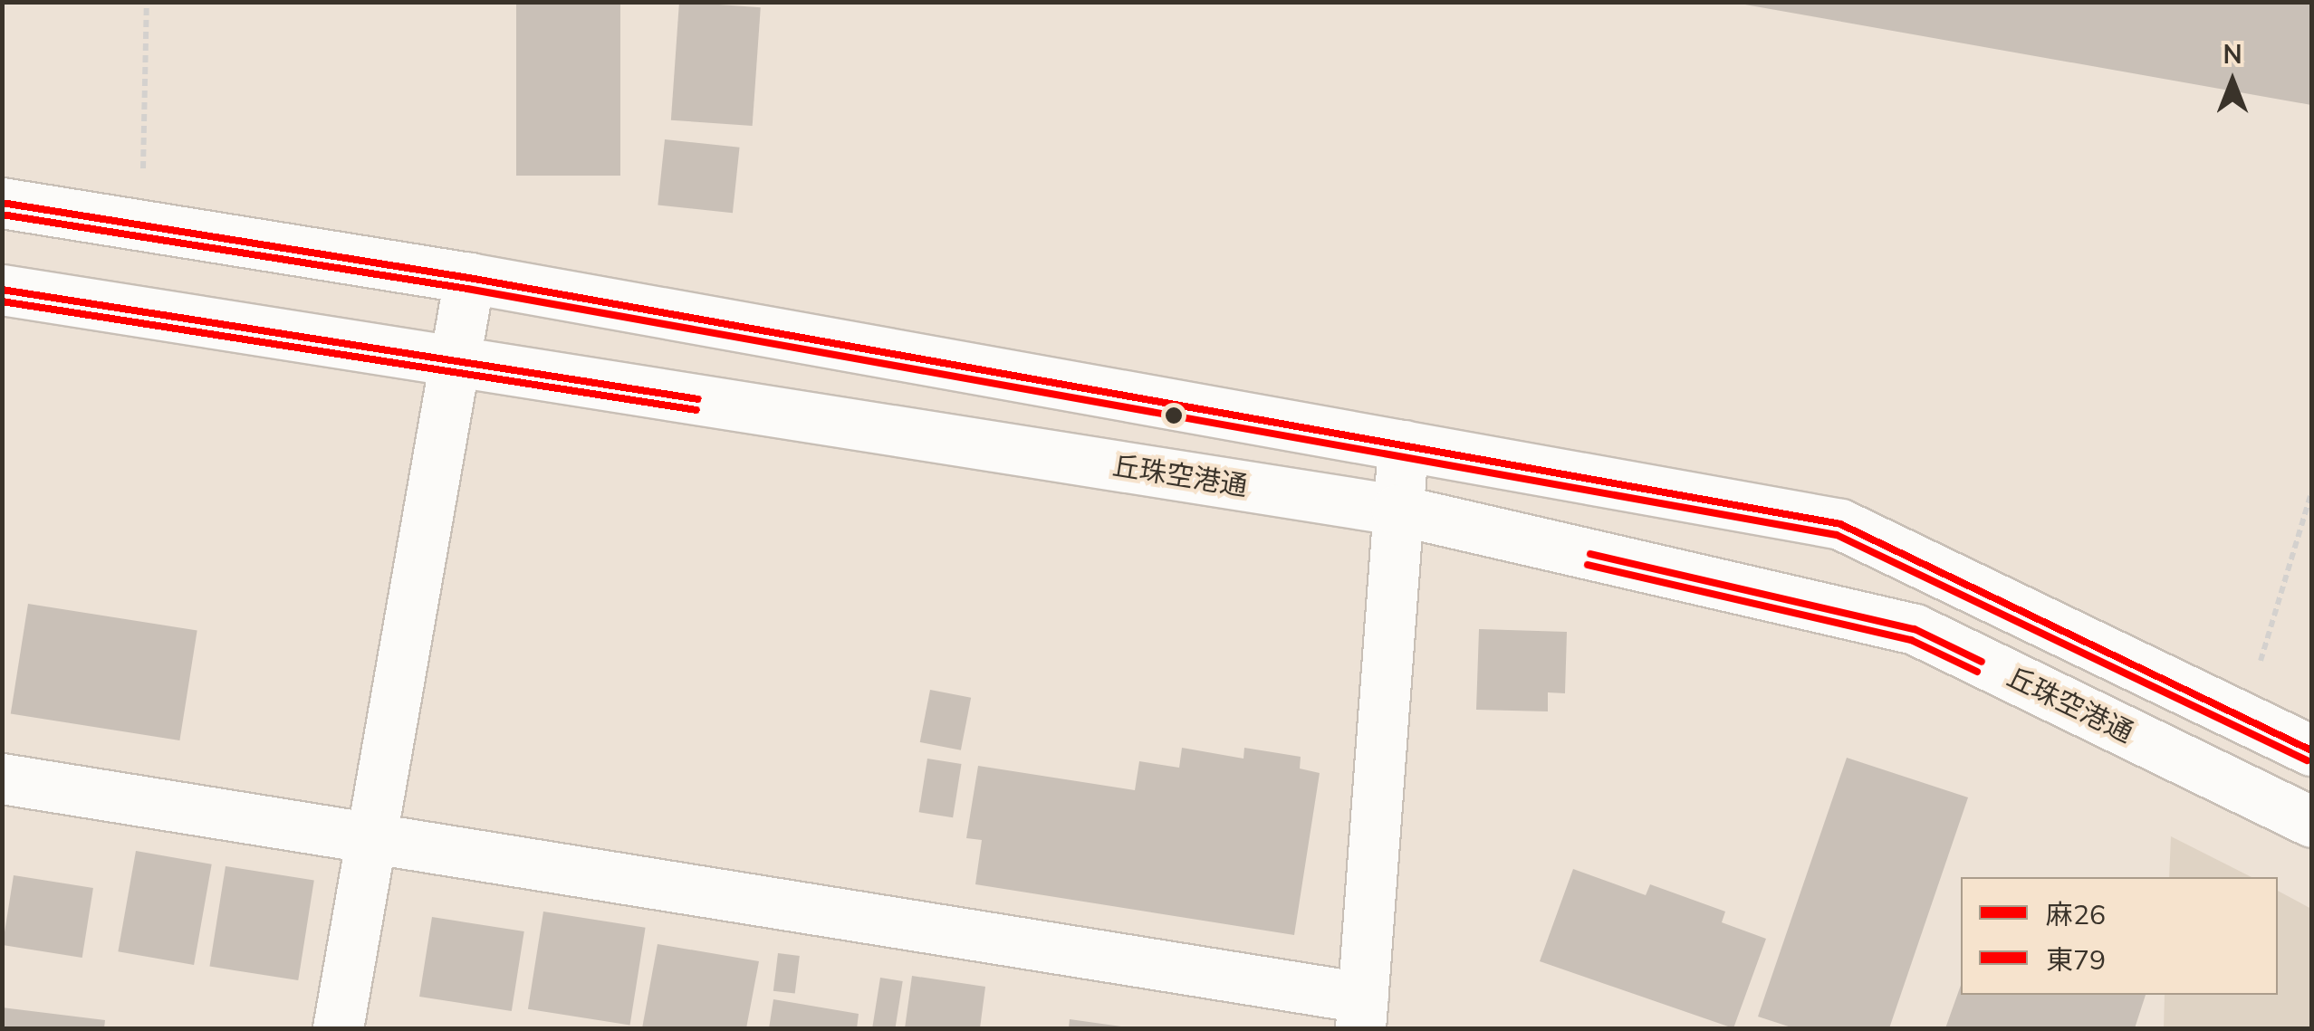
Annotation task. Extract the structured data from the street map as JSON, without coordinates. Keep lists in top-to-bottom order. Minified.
{"streets":{"main road":["丘珠空港通"]},"lines":["transit line 麻26","transit line 東79"],"legend":["麻26","東79"],"north":"top"}
